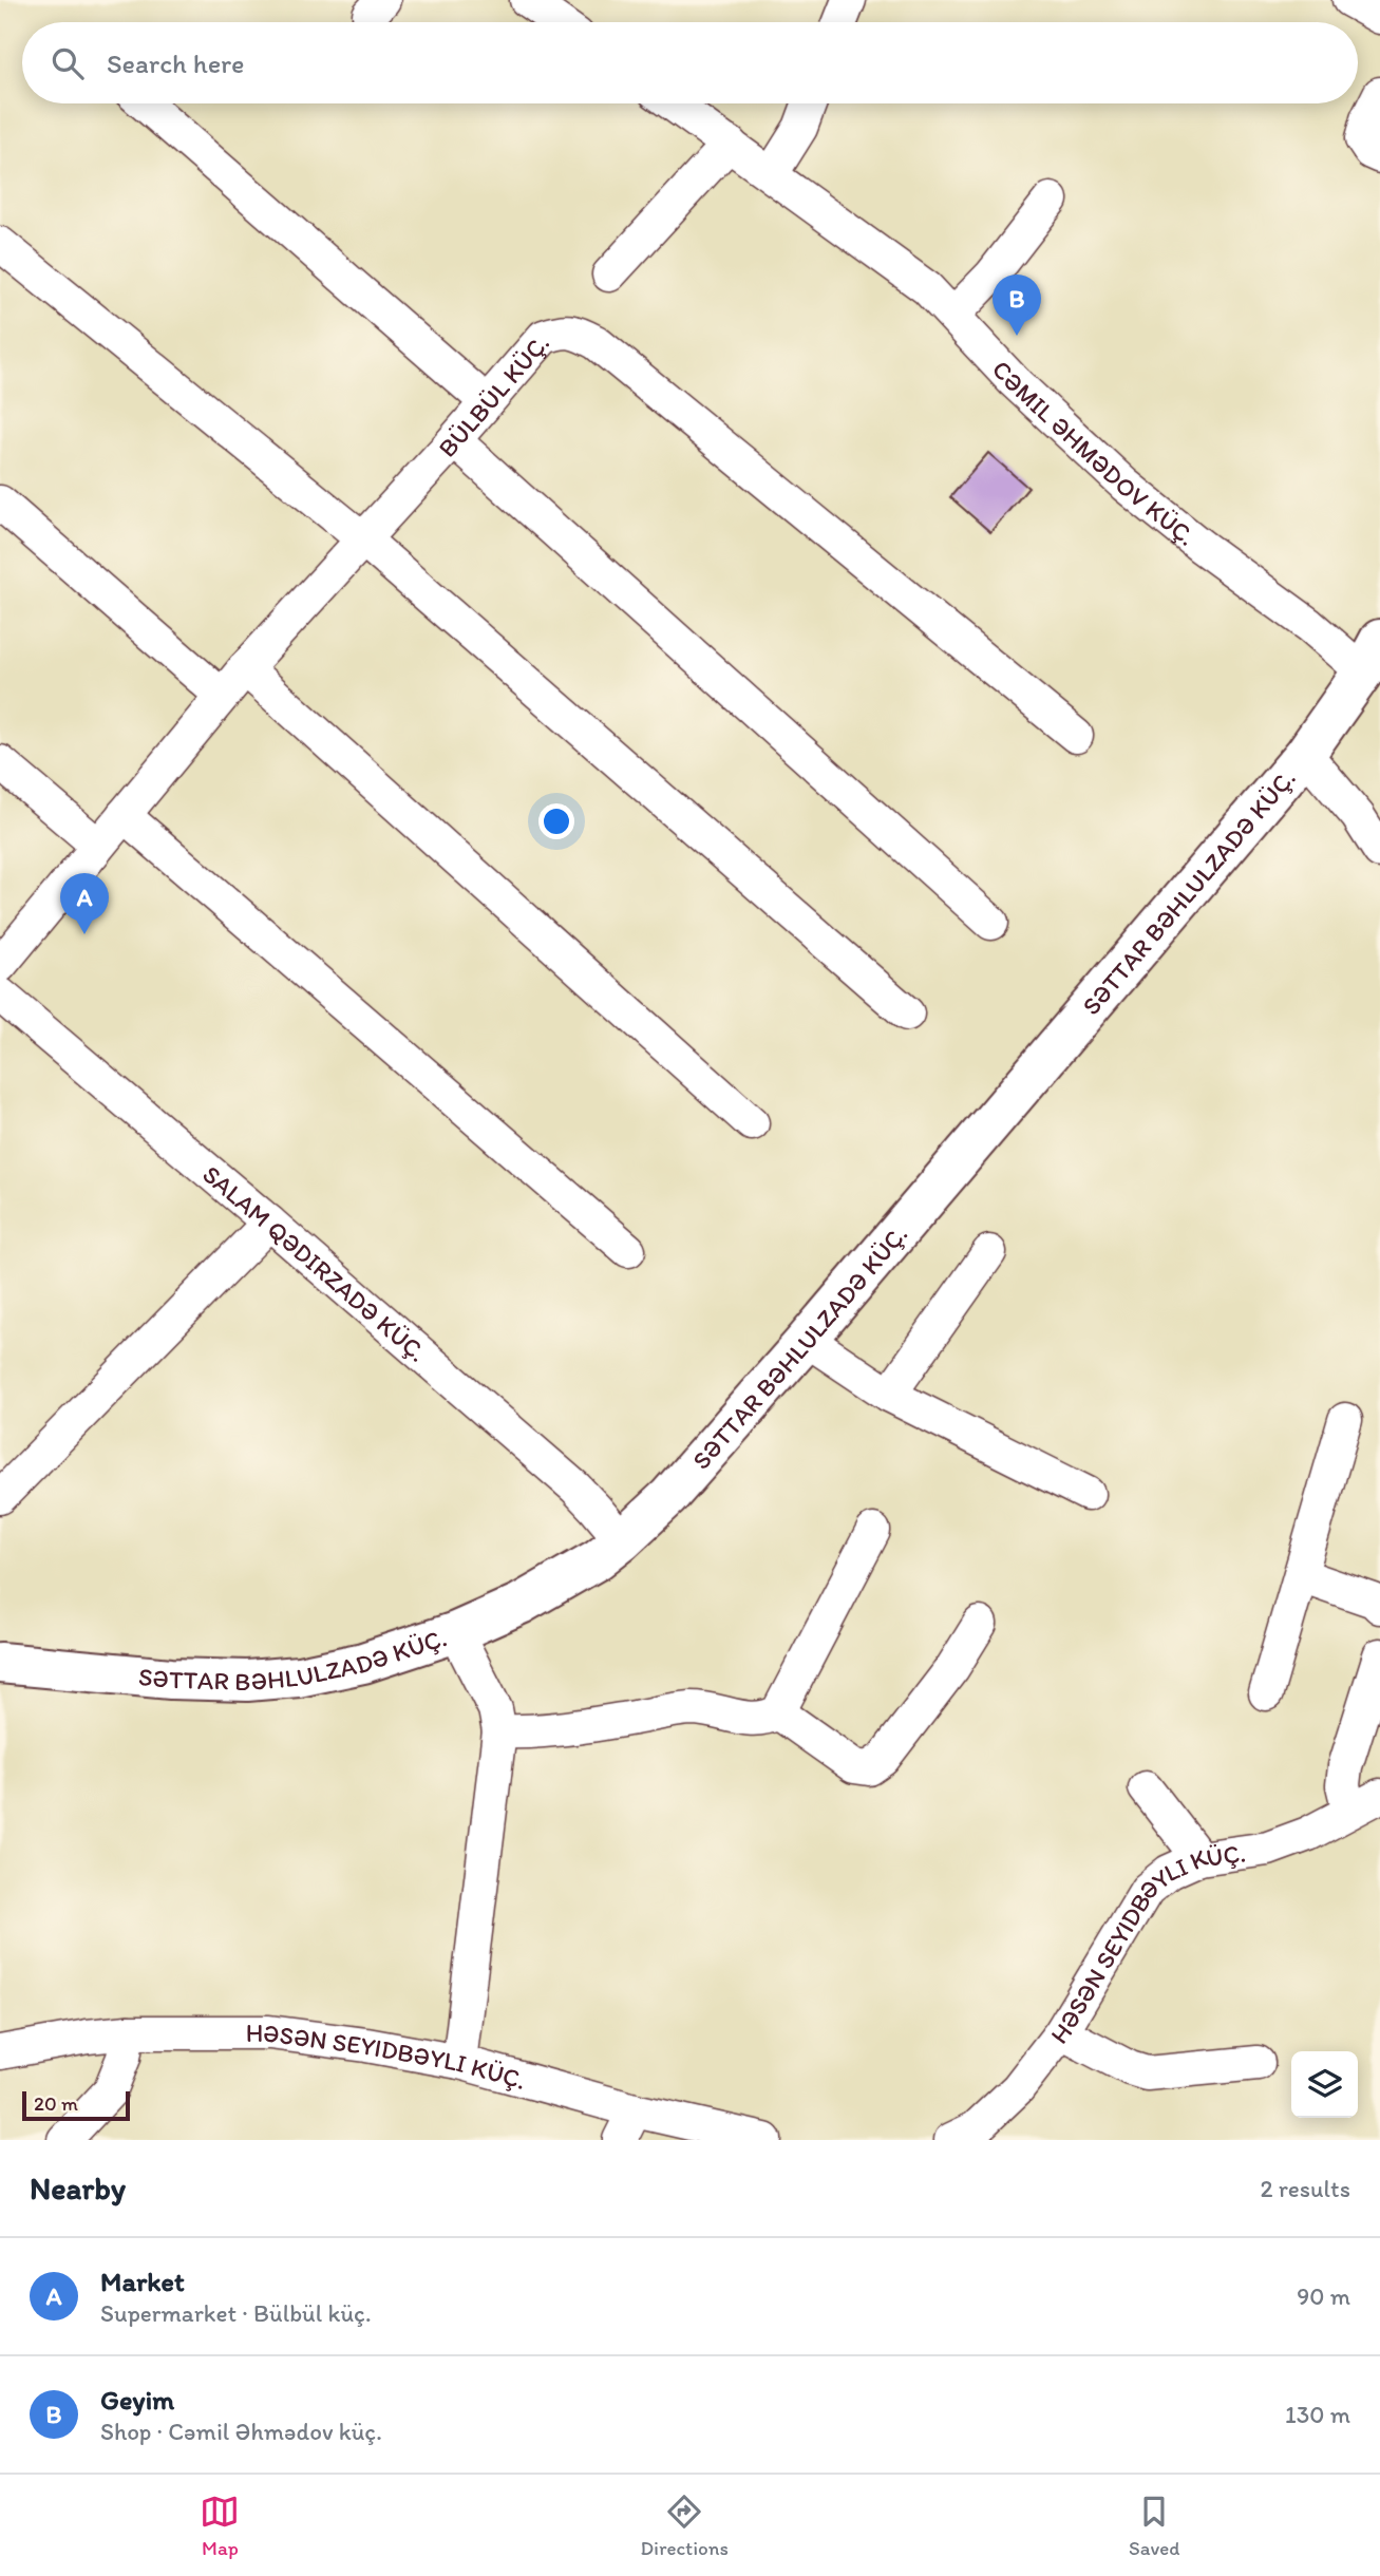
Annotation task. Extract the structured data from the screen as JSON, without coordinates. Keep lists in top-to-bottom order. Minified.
{"streets":{"street":["BÜLBÜL KÜÇ.","CƏMIL ƏHMƏDOV KÜÇ.","SƏTTAR BƏHLULZADƏ KÜÇ.","SALAM QƏDIRZADƏ KÜÇ.","HƏSƏN SEYIDBƏYLI KÜÇ."]},"crossings":[["CƏMIL ƏHMƏDOV KÜÇ.","SƏTTAR BƏHLULZADƏ KÜÇ."],["SƏTTAR BƏHLULZADƏ KÜÇ.","SALAM QƏDIRZADƏ KÜÇ."]],"scale_bar":"20 m","page":{"search":"Search here","pins":["B","A"],"scale":"20 m","heading":["Nearby","2 results"],"list":[{"mark":"A","name":"Market","note":"Supermarket · Bülbül küç.","value":"90 m"},{"mark":"B","name":"Geyim","note":"Shop · Cəmil Əhmədov küç.","value":"130 m"}],"nav":["Map","Directions","Saved"]}}
